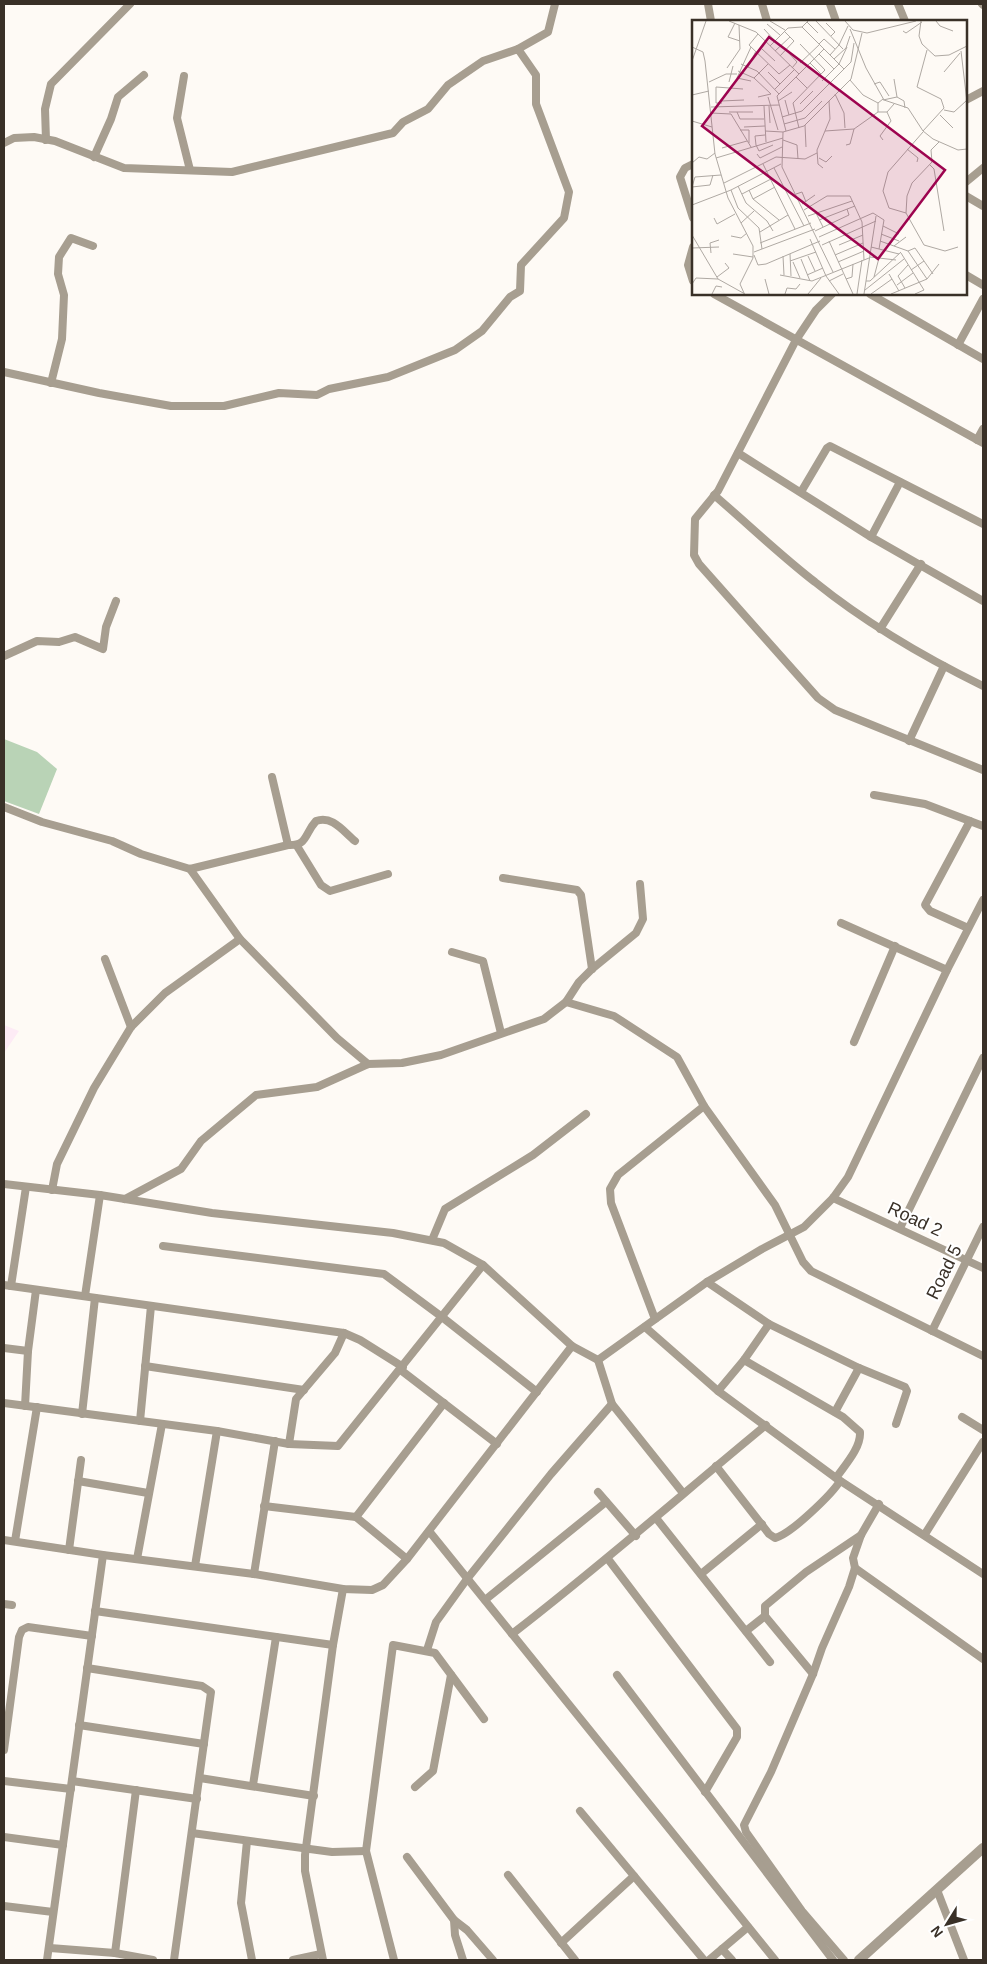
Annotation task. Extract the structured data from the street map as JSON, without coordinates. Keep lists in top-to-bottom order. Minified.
{"streets":{"street":["Road 2","Road 5"]},"crossings":[["Road 2","Road 5"]],"north":"bottom left"}
